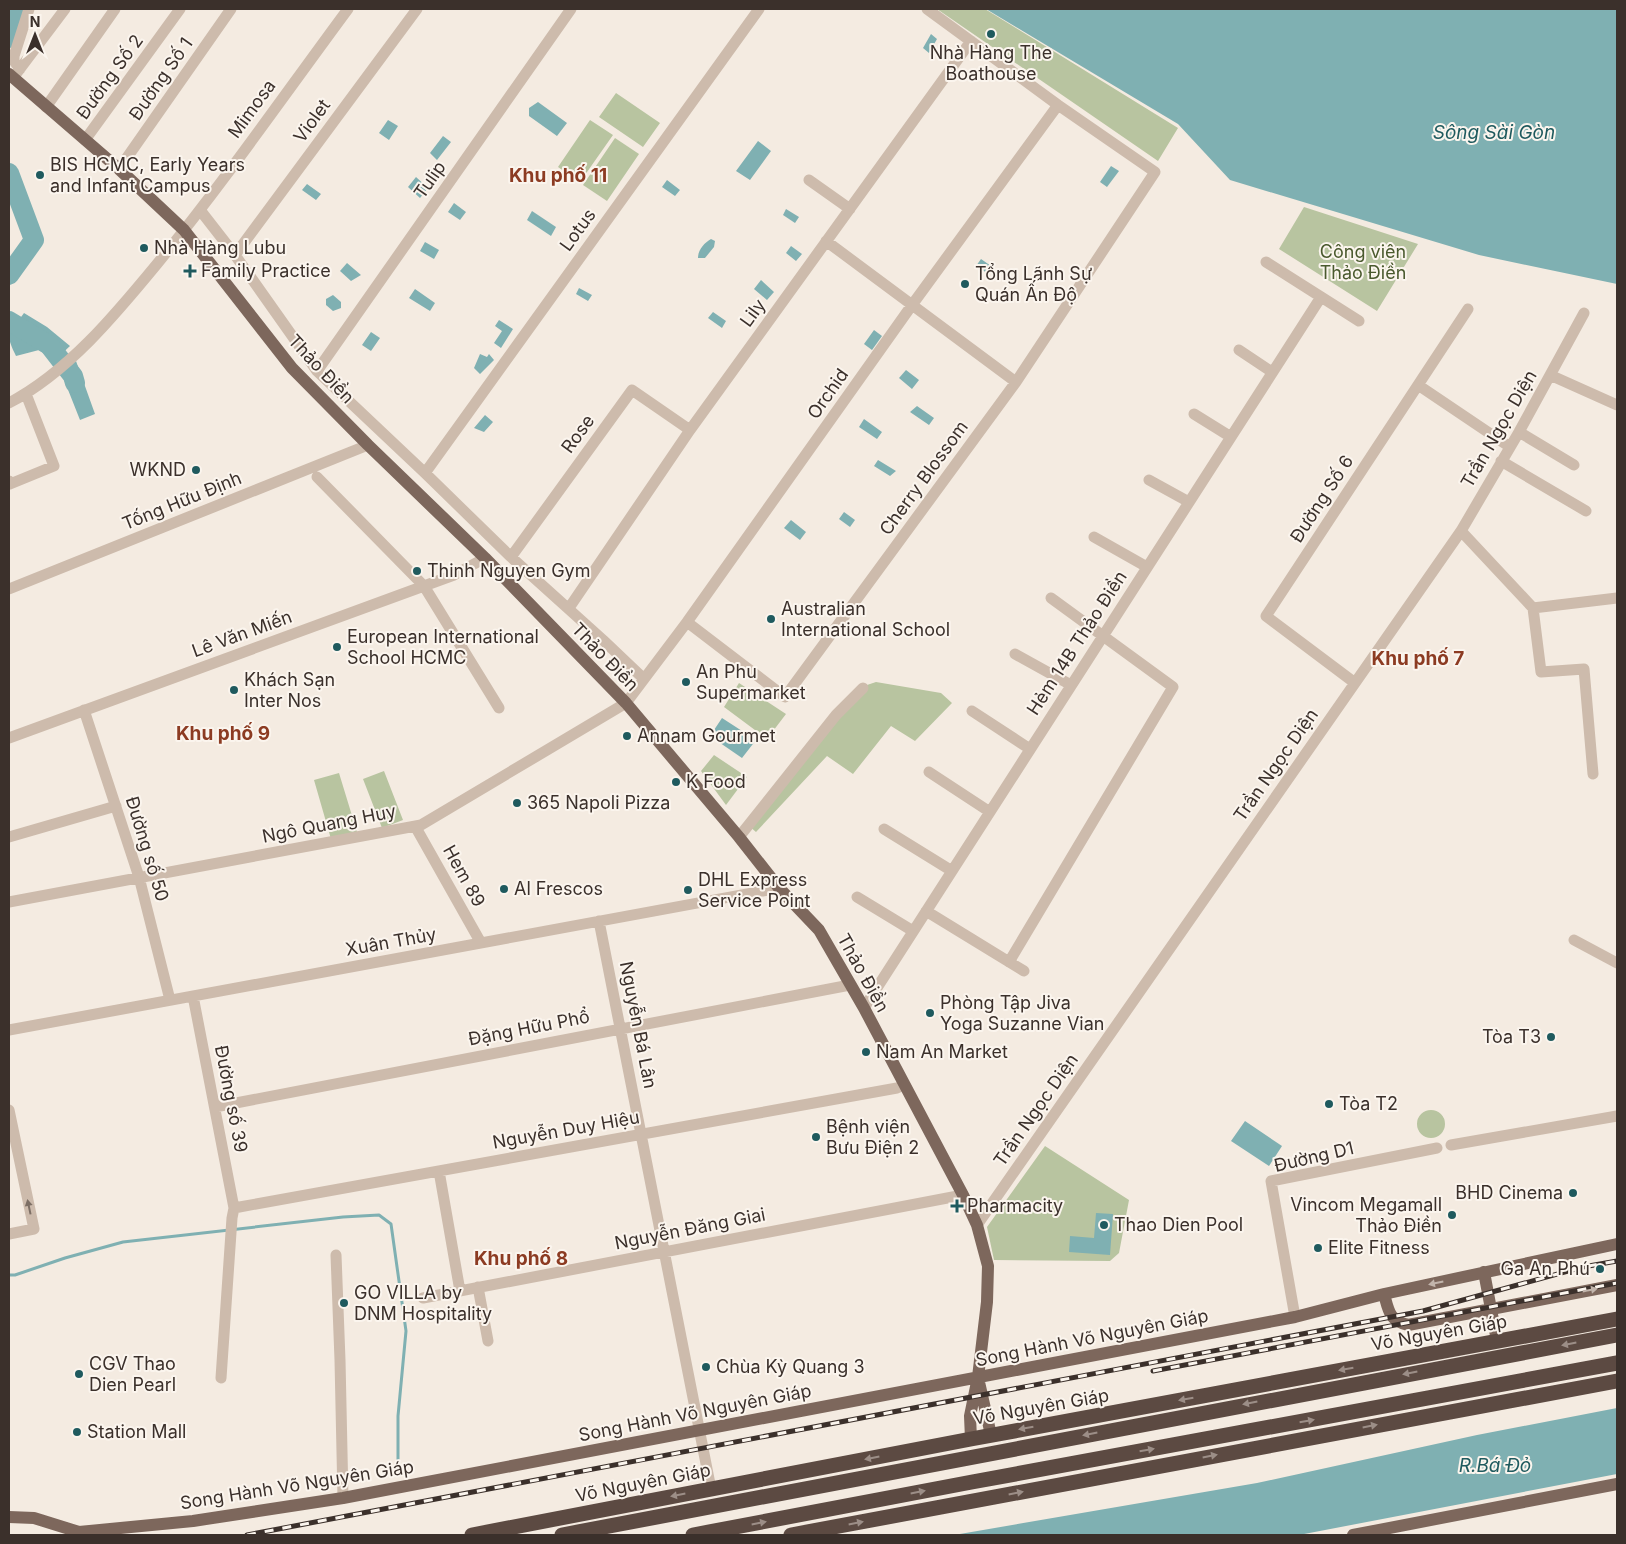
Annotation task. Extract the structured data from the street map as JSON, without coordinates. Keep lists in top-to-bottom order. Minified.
{"streets":{"highway":["Võ Nguyên Giáp"],"main road":["Thảo Điền","Song Hành Võ Nguyên Giáp"],"street":["Đường Số 2","Đường Số 1","Mimosa","Violet","Tulip","Lotus","Lily","Orchid","Trần Ngọc Diện","Rose","Cherry Blossom","Đường Số 6","Tống Hữu Định","Lê Văn Miến","Hẻm 14B Thảo Điền","Ngô Quang Huy","Đường số 50","Hem 89","Xuân Thủy","Nguyễn Bá Lân","Đặng Hữu Phổ","Đường số 39","Nguyễn Duy Hiệu","Đường D1","Nguyễn Đăng Giai"]},"crossings":[["Đường Số 2","Thảo Điền"],["Đường Số 1","Thảo Điền"],["Mimosa","Thảo Điền"],["Lily","Rose"],["Thảo Điền","Orchid"],["Thảo Điền","Trần Ngọc Diện"],["Thảo Điền","Tống Hữu Định"],["Thảo Điền","Lê Văn Miến"],["Thảo Điền","Hẻm 14B Thảo Điền"],["Thảo Điền","Ngô Quang Huy"],["Thảo Điền","Xuân Thủy"],["Thảo Điền","Đặng Hữu Phổ"],["Thảo Điền","Nguyễn Duy Hiệu"],["Thảo Điền","Nguyễn Đăng Giai"],["Thảo Điền","Võ Nguyên Giáp"],["Thảo Điền","Song Hành Võ Nguyên Giáp"],["Orchid","Cherry Blossom"],["Orchid","Ngô Quang Huy"],["Trần Ngọc Diện","Đường Số 6"],["Lê Văn Miến","Đường số 50"],["Ngô Quang Huy","Đường số 50"],["Ngô Quang Huy","Hem 89"],["Đường số 50","Xuân Thủy"],["Hem 89","Xuân Thủy"],["Xuân Thủy","Nguyễn Bá Lân"],["Xuân Thủy","Đường số 39"],["Nguyễn Bá Lân","Đặng Hữu Phổ"],["Nguyễn Bá Lân","Nguyễn Duy Hiệu"],["Nguyễn Bá Lân","Nguyễn Đăng Giai"],["Nguyễn Bá Lân","Võ Nguyên Giáp"],["Nguyễn Bá Lân","Song Hành Võ Nguyên Giáp"],["Đặng Hữu Phổ","Đường số 39"],["Đường số 39","Nguyễn Duy Hiệu"],["Đường D1","Song Hành Võ Nguyên Giáp"]],"districts":["Khu phố 11","Khu phố 7","Khu phố 9","Khu phố 8"],"water":["Sông Sài Gòn","R.Bá Đỏ"],"parks":["Công viên Thảo Điền"],"places":{"other":["Nhà Hàng The Boathouse","BIS HCMC, Early Years and Infant Campus","Nhà Hàng Lubu","Tổng Lãnh Sự Quán Ấn Độ","WKND","Thinh Nguyen Gym","Australian International School","European International School HCMC","An Phu Supermarket","Khách Sạn Inter Nos","Annam Gourmet","K Food","365 Napoli Pizza","Al Frescos","DHL Express Service Point","Phòng Tập Jiva Yoga Suzanne Vian","Tòa T3","Nam An Market","Tòa T2","Bệnh viện Bưu Điện 2","BHD Cinema","Vincom Megamall Thảo Điền","Thao Dien Pool","Elite Fitness","Ga An Phú","GO VILLA by DNM Hospitality","Chùa Kỳ Quang 3","CGV Thao Dien Pearl","Station Mall"],"health":["Family Practice","Pharmacity"]},"north":"top"}
